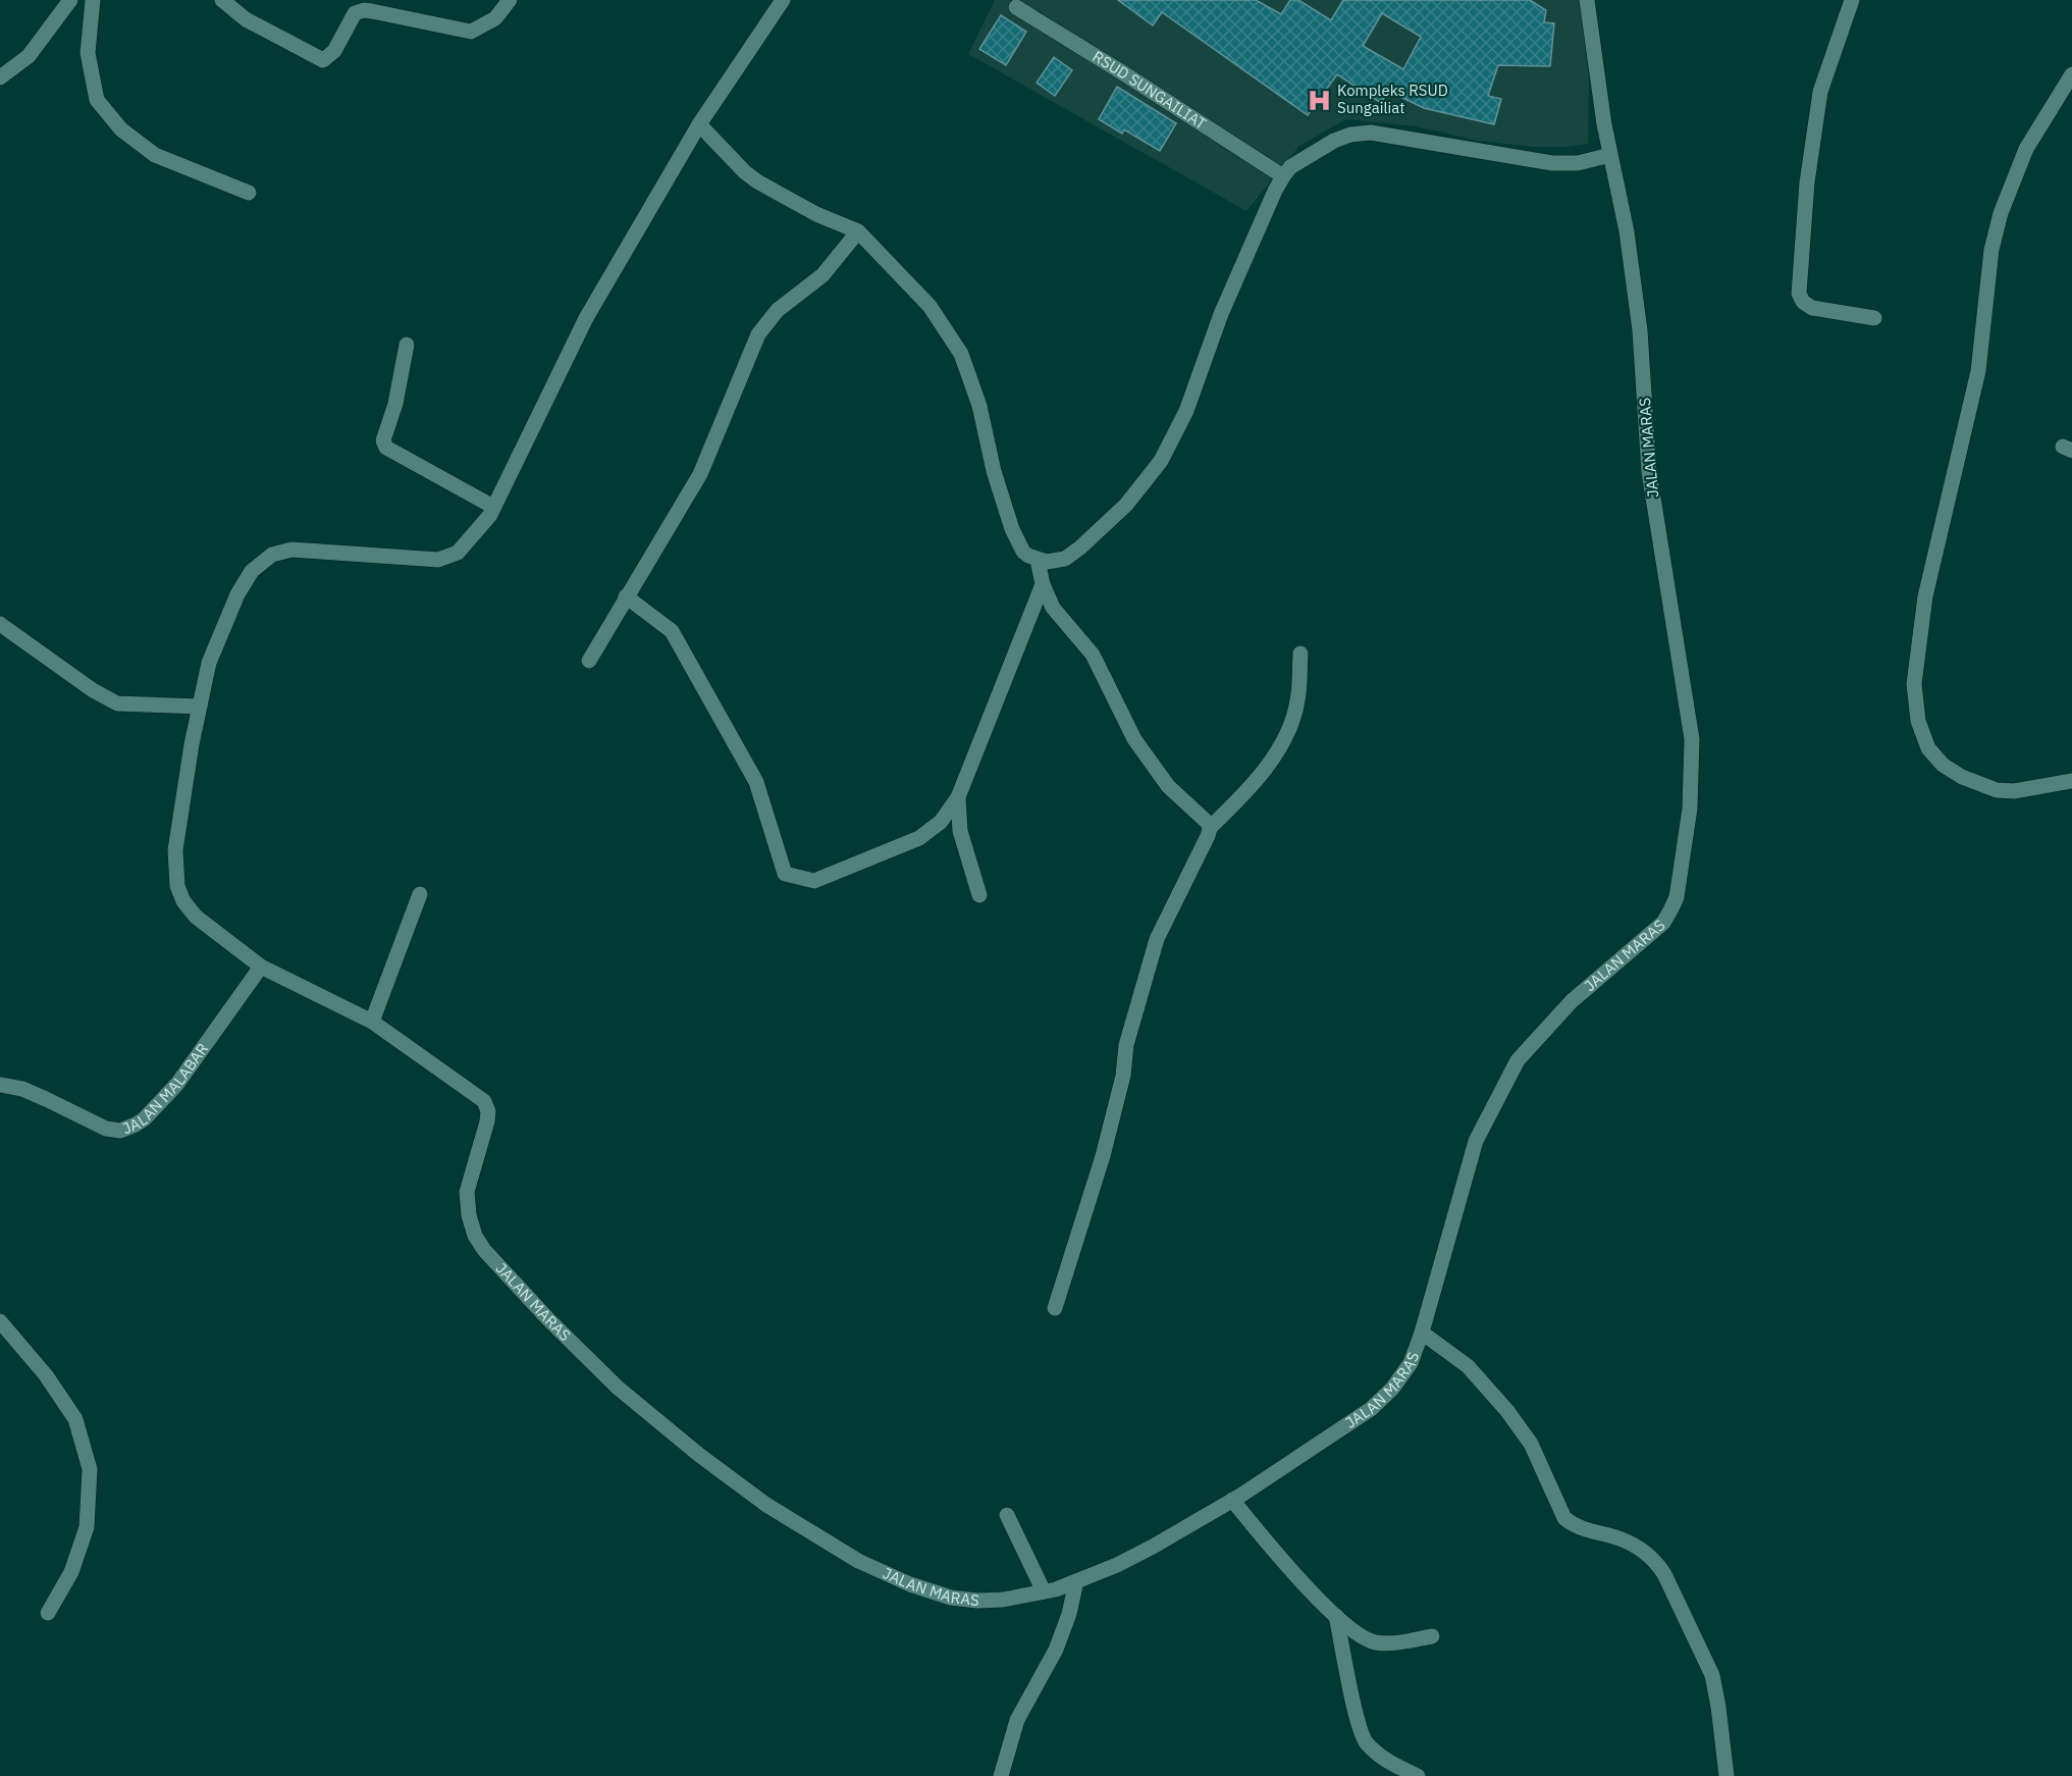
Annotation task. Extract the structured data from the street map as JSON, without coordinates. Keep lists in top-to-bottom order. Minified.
{"streets":{"street":["RSUD SUNGAILIAT","JALAN MARAS","JALAN MALABAR"]},"crossings":[["JALAN MARAS","JALAN MALABAR"]],"places":{"hospital":["Kompleks RSUD Sungailiat"]}}
